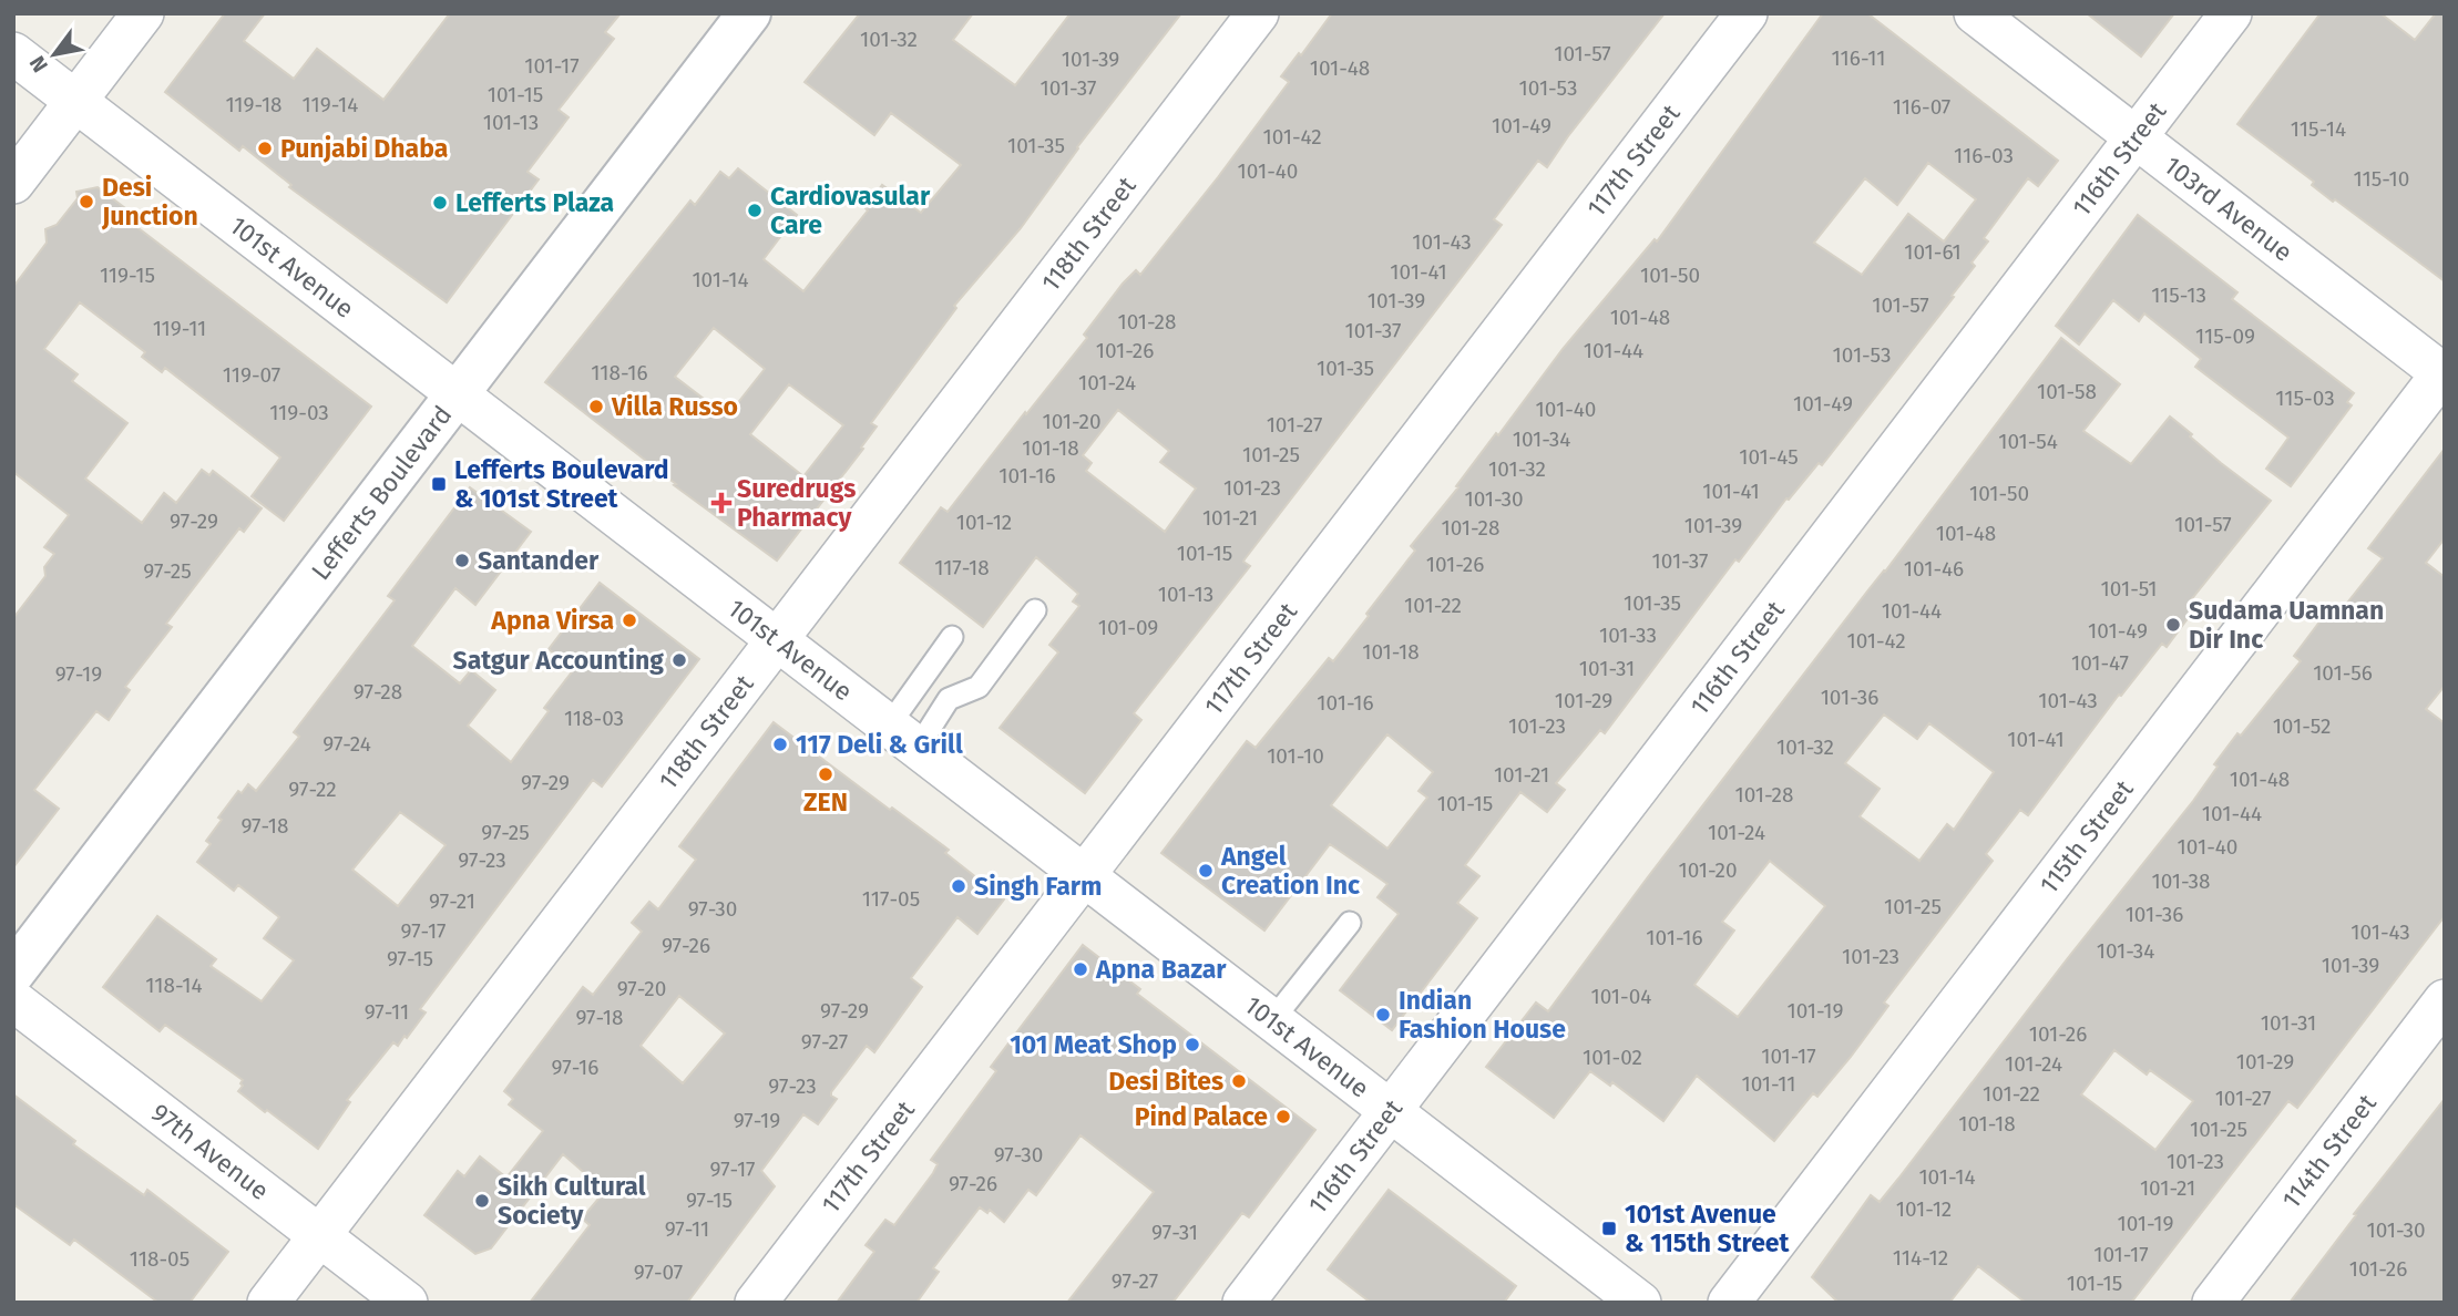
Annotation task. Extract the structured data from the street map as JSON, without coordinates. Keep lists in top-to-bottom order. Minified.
{"streets":{"street":["117th Street","116th Street","103rd Avenue","118th Street","101st Avenue","Lefferts Boulevard","115th Street","114th Street","97th Avenue"]},"crossings":[["117th Street","101st Avenue"],["116th Street","103rd Avenue"],["116th Street","101st Avenue"],["103rd Avenue","115th Street"],["118th Street","101st Avenue"],["118th Street","97th Avenue"],["101st Avenue","Lefferts Boulevard"]],"places":{"other":["Punjabi Dhaba","Desi Junction","Lefferts Plaza","Cardiovasular Care","Villa Russo","Santander","Apna Virsa","Sudama Uamnan Dir Inc","Satgur Accounting","117 Deli & Grill","ZEN","Angel Creation Inc","Singh Farm","Apna Bazar","Indian Fashion House","101 Meat Shop","Desi Bites","Pind Palace","Sikh Cultural Society"],"transit":["Lefferts Boulevard & 101st Street","101st Avenue & 115th Street"],"health":["Suredrugs Pharmacy"]},"house_numbers":["101-32","101-57","116-11","101-39","101-17","101-48","101-37","101-53","101-15","119-18","119-14","116-07","101-13","101-49","115-14","101-42","101-35","116-03","101-40","115-10","101-43","101-61","101-41","119-15","101-50","101-14","115-13","101-39","101-57","101-48","101-28","119-11","101-37","115-09","101-26","101-44","101-53","101-35","118-16","119-07","101-24","101-58","115-03","101-49","101-40","119-03","101-20","101-27","101-34","101-54","101-18","101-25","101-45","101-32","101-16","101-23","101-41","101-50","101-30","101-21","97-29","101-12","101-57","101-39","101-28","101-48","101-15","101-37","101-26","117-18","101-46","97-25","101-51","101-13","101-35","101-22","101-44","101-09","101-49","101-33","101-42","101-18","101-47","101-31","101-56","97-19","97-28","101-36","101-29","101-43","101-16","118-03","101-23","101-52","101-41","97-24","101-32","101-10","101-21","101-48","97-29","97-22","101-28","101-15","101-44","97-18","97-25","101-24","101-40","97-23","101-20","101-38","117-05","97-21","101-25","97-30","101-36","97-17","101-43","101-16","97-26","101-34","101-23","97-15","101-39","118-14","97-20","101-04","97-29","101-19","97-11","97-18","101-31","101-26","97-27","101-17","101-02","101-29","101-24","97-16","101-11","97-23","101-22","101-27","97-19","101-18","101-25","97-30","101-23","97-17","101-14","97-26","101-21","97-15","101-12","101-19","97-11","101-30","97-31","101-17","114-12","118-05","101-26","97-07","97-27","101-15"],"north":"bottom left"}
